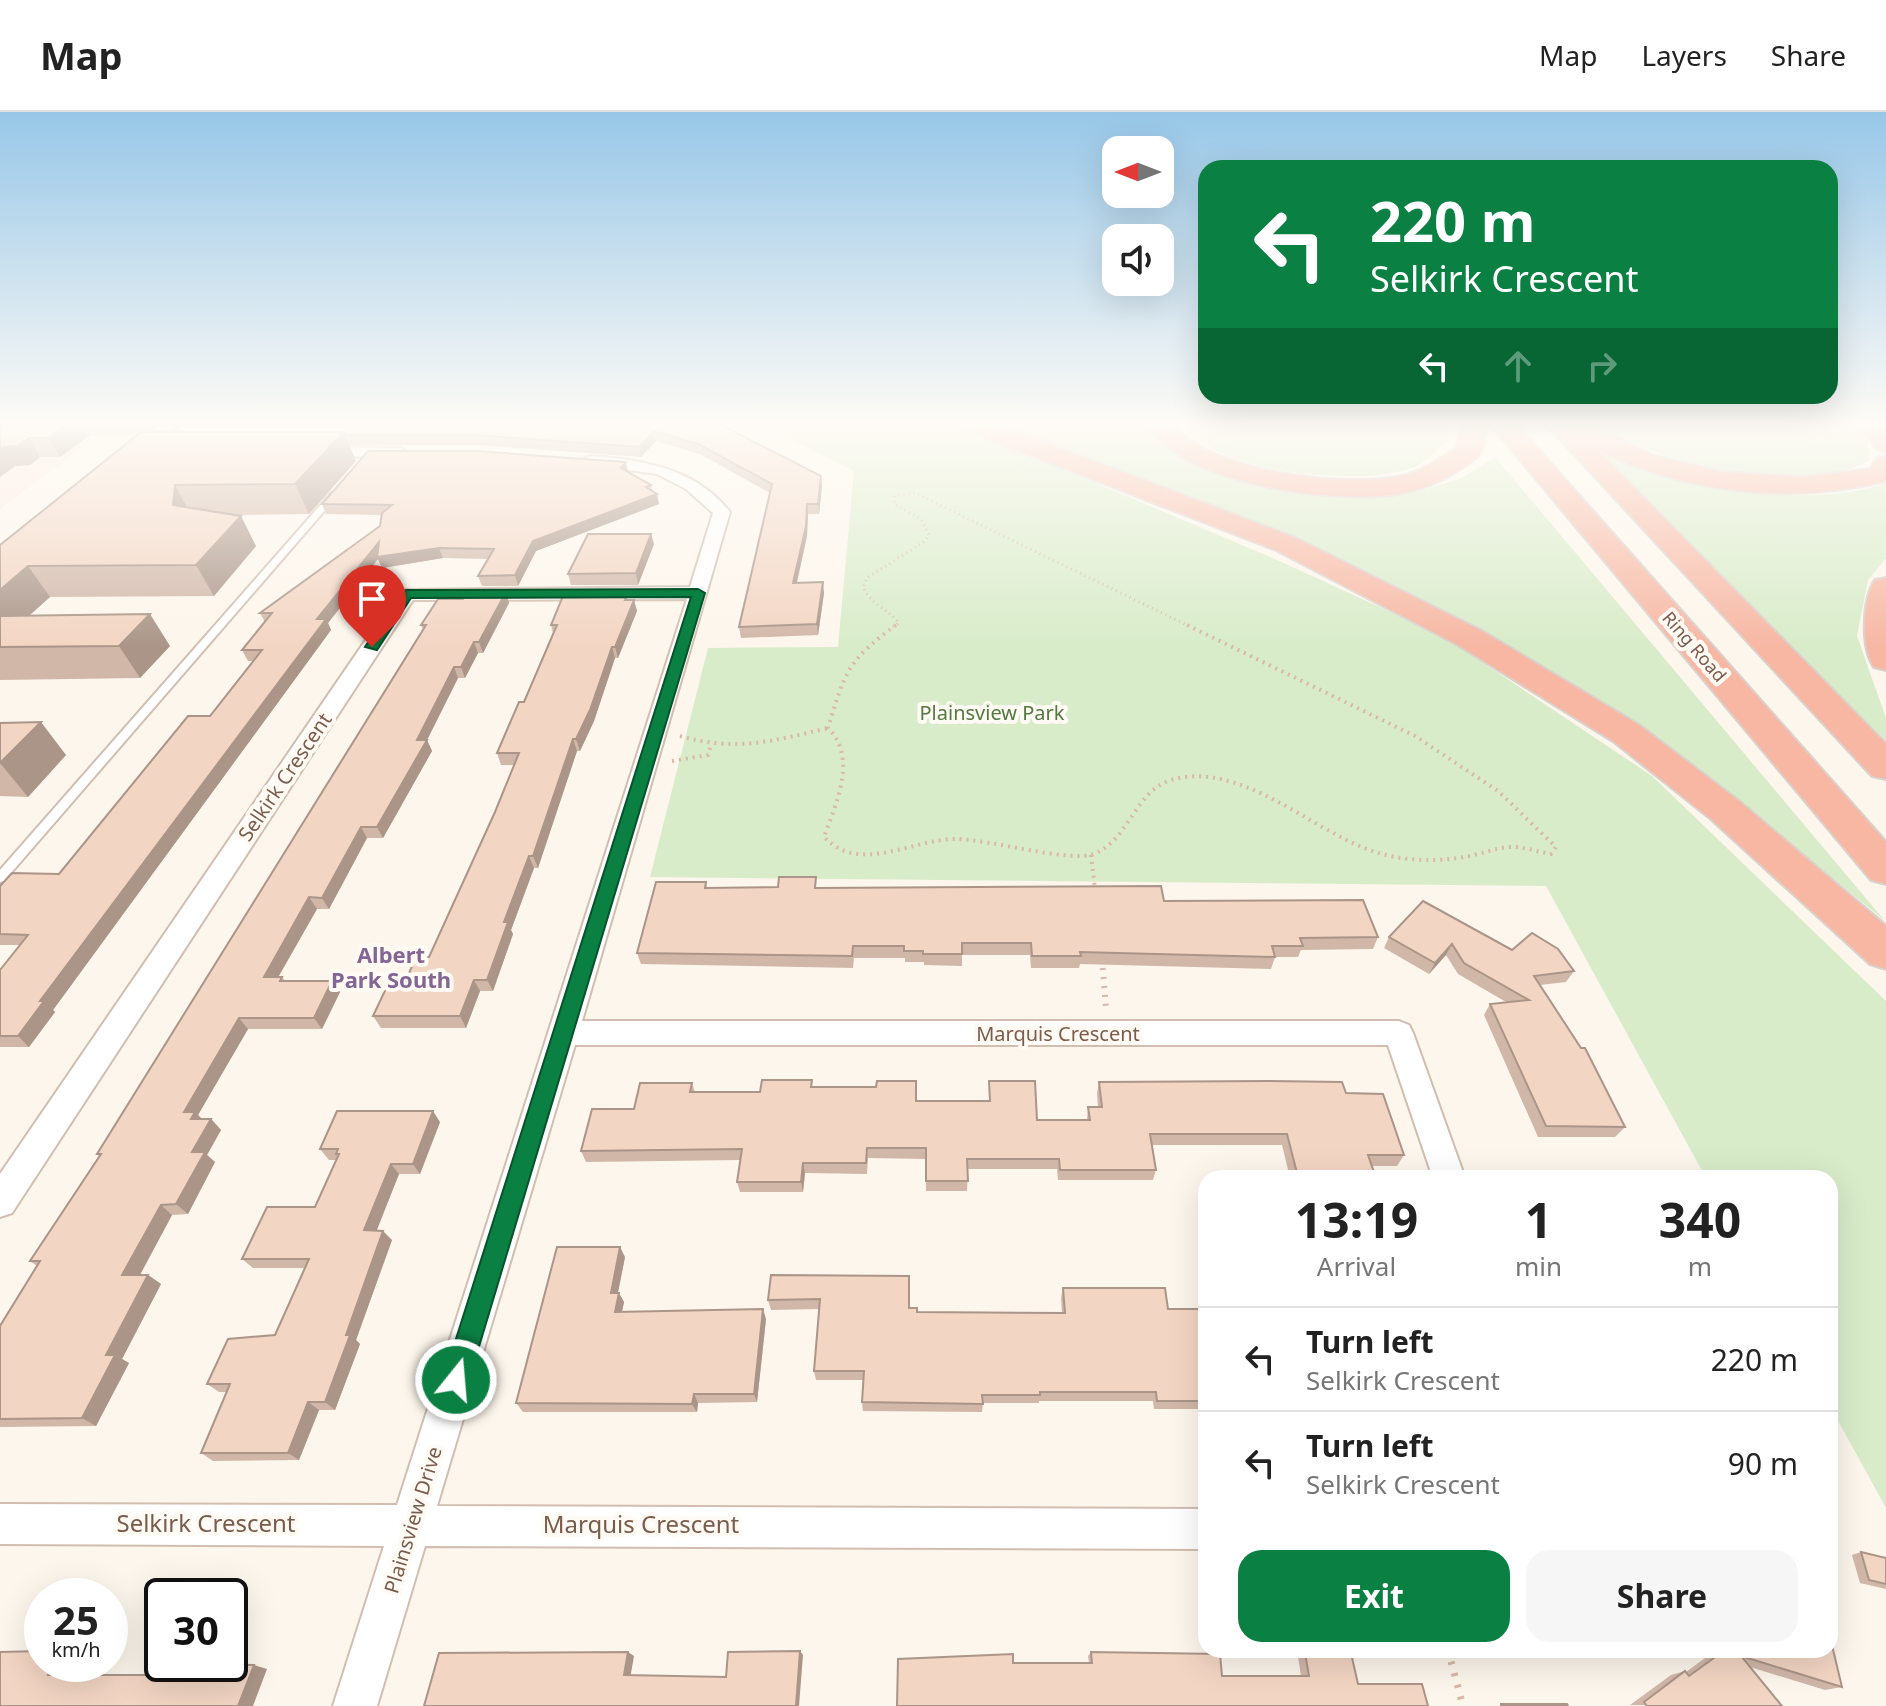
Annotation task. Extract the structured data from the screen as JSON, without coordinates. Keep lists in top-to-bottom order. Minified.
{"streets":{"highway":["Ring Road"],"street":["Selkirk Crescent","Marquis Crescent","Plainsview Drive"]},"crossings":[["Selkirk Crescent","Marquis Crescent"],["Selkirk Crescent","Plainsview Drive"],["Marquis Crescent","Plainsview Drive"]],"districts":["Albert Park South"],"parks":["Plainsview Park"],"north":"left","page":{"header":"Map","nav":["Map","Layers","Share"],"turn":["220 m","Selkirk Crescent"],"eta":["13:19","Arrival","1","min","340","m"],"list":[{"name":"Turn left","note":"Selkirk Crescent","value":"220 m"},{"name":"Turn left","note":"Selkirk Crescent","value":"90 m"}],"buttons":["Exit","Share"],"speed":"25 km/h","limit":"30"}}
